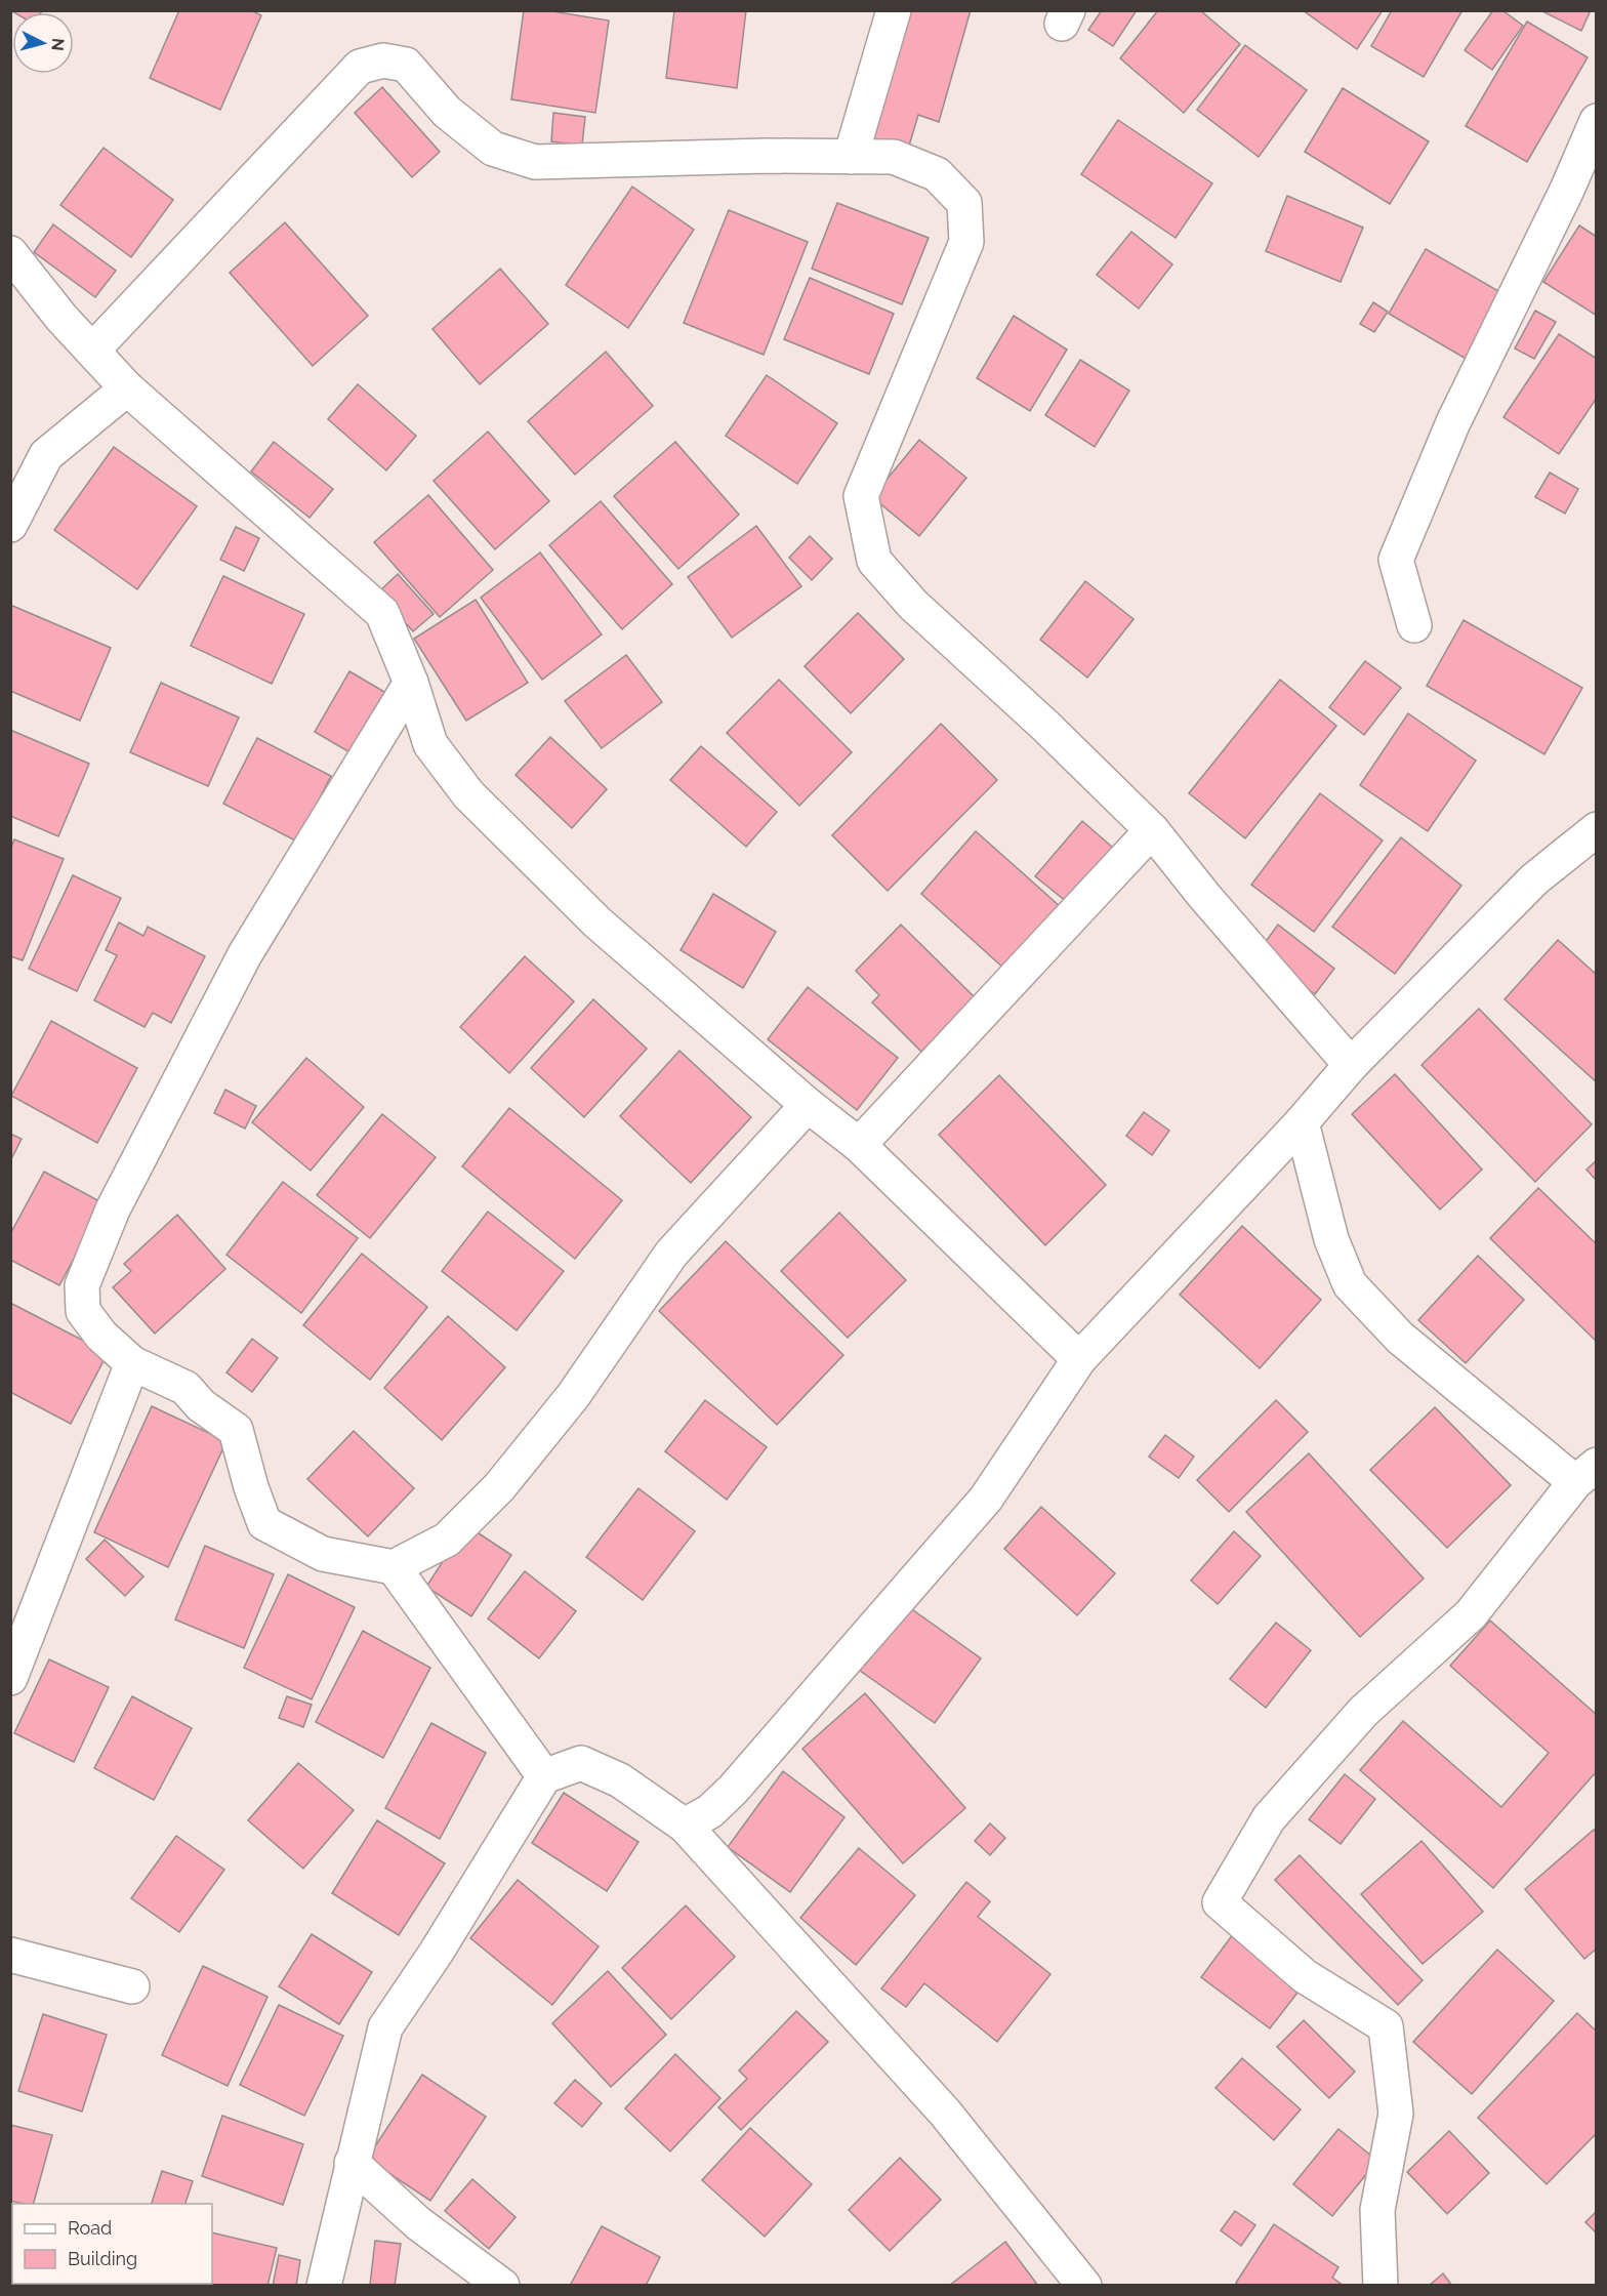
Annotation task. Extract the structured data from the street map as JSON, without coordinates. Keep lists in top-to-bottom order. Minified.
{"legend":["Road","Building"],"north":"right"}
